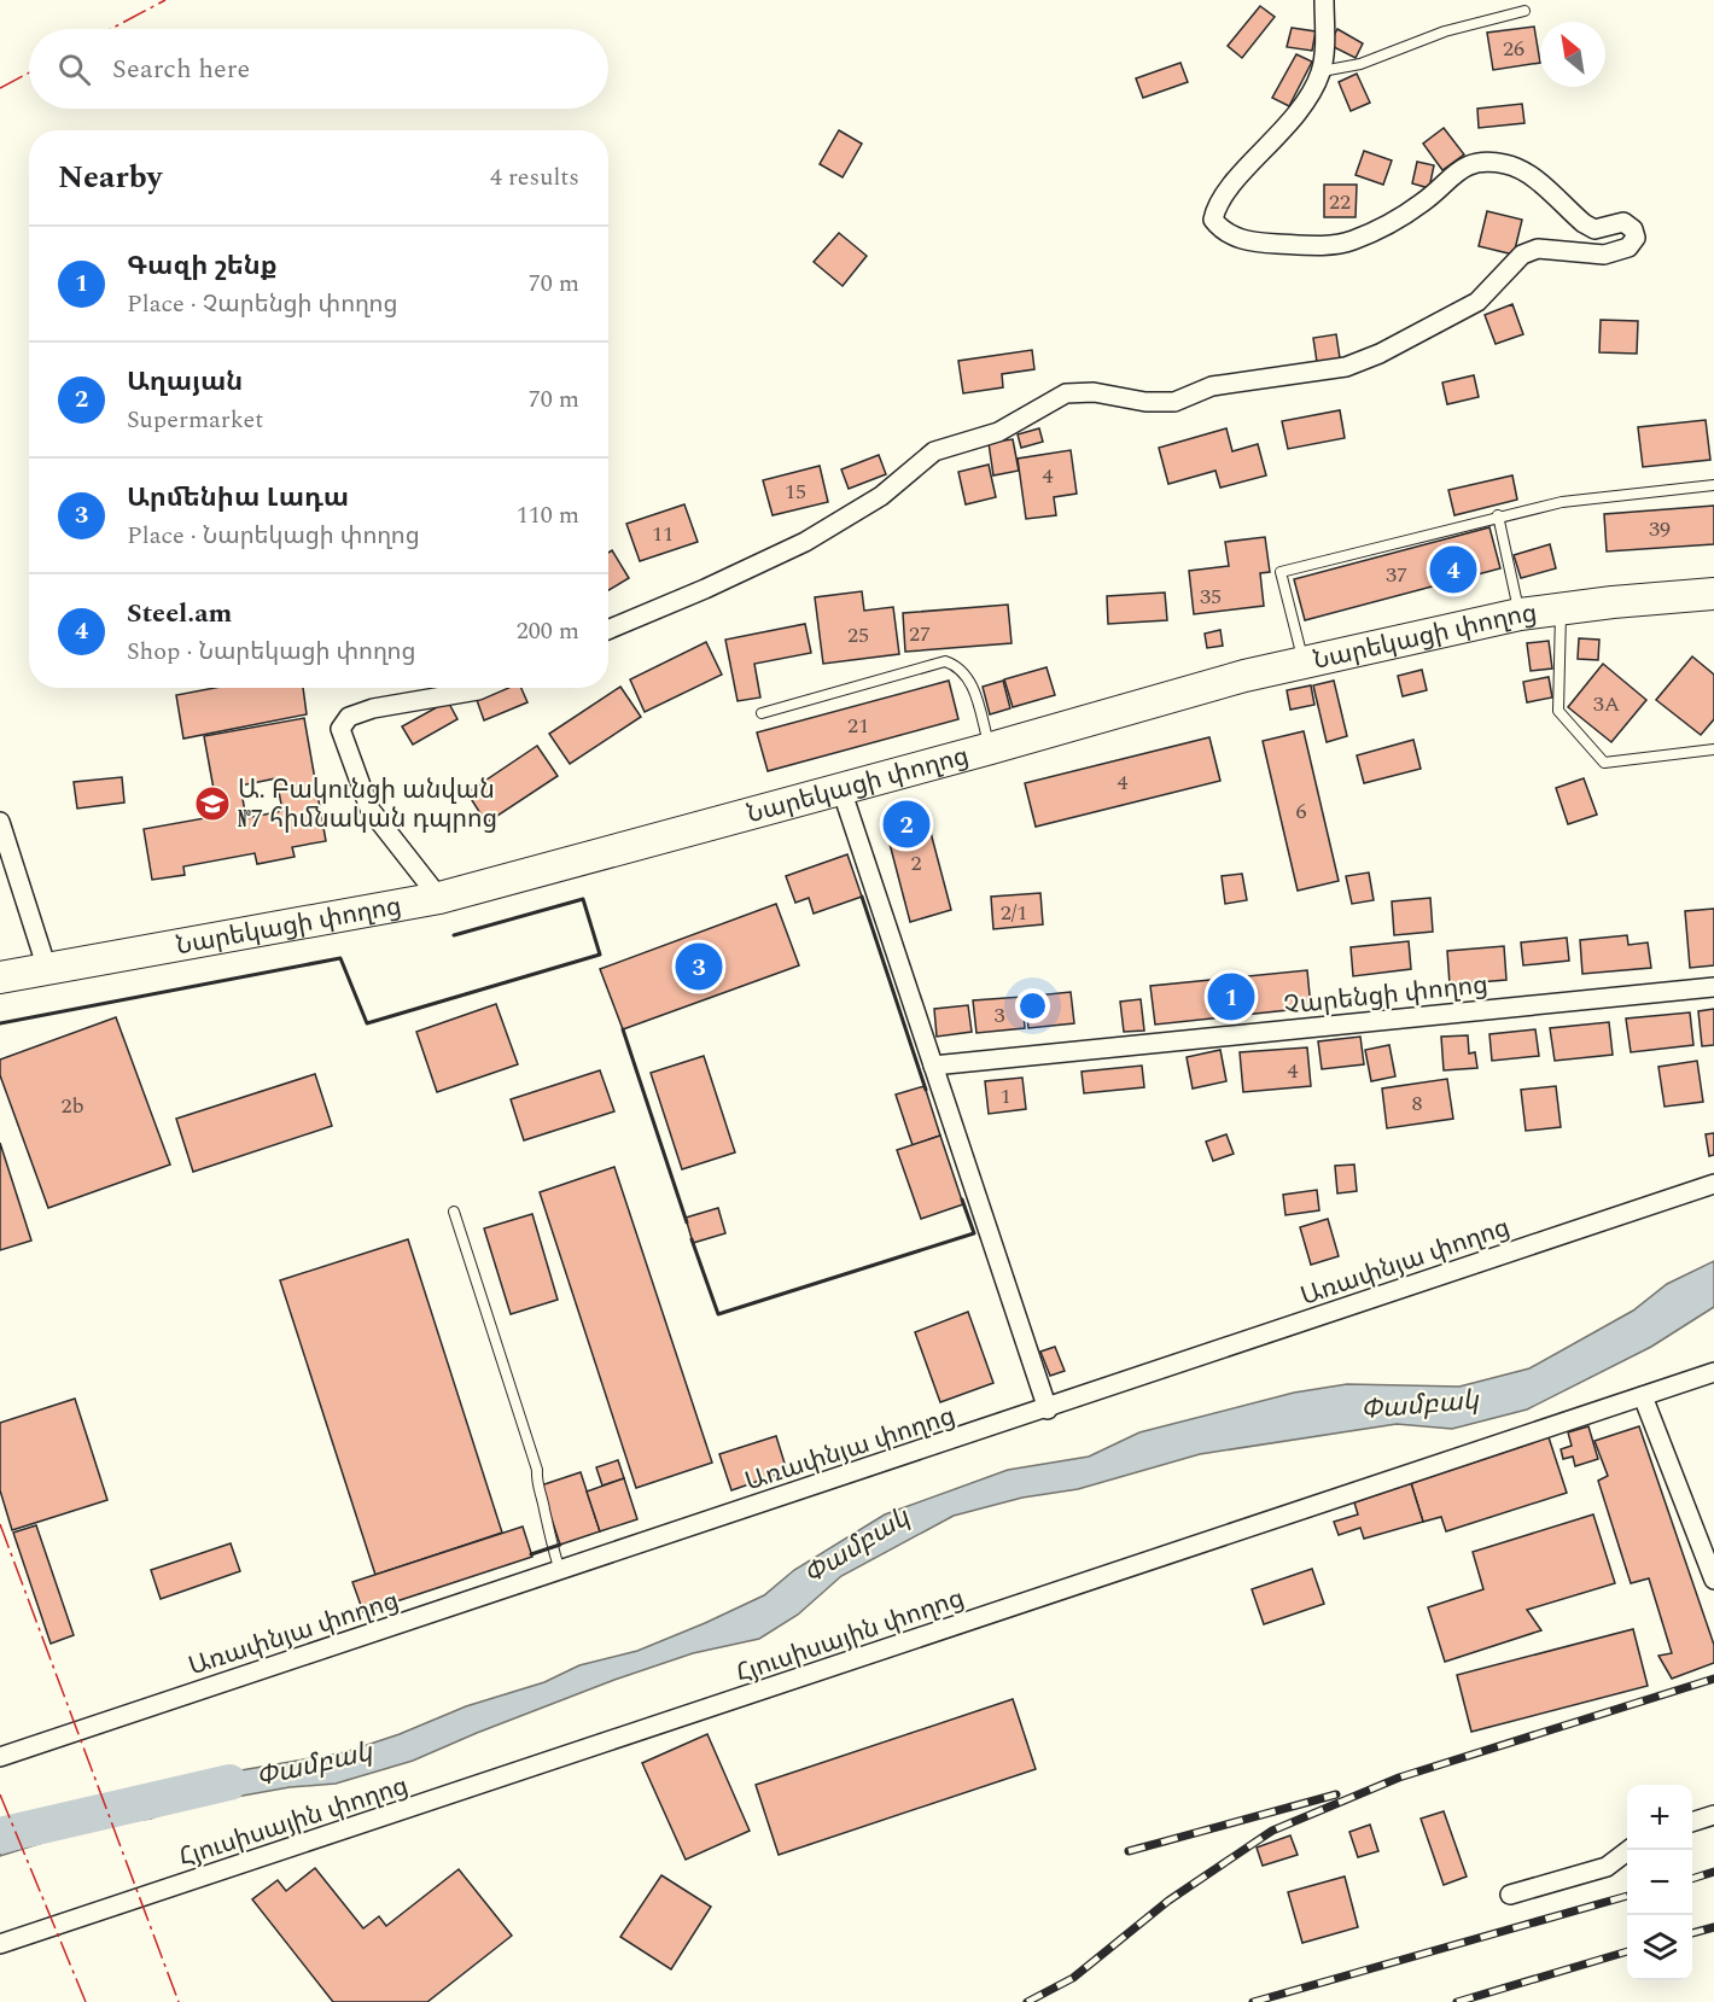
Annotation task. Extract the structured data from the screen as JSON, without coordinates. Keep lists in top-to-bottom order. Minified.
{"streets":{"highway":["Նարեկացի փողոց"],"street":["Չարենցի փողոց","Առափնյա փողոց","Հյուսիսային փողոց"]},"water":["Փամբակ"],"places":{"school or university":["Ա. Բակունցի անվան №7 հիմնական դպրոց"]},"house_numbers":["26","22","4","15","39","11","37","35","27","25","3A","21","4","6","2","2/1","3","4","1","8","2b"],"north":"top left","page":{"search":"Search here","heading":["Nearby","4 results"],"list":[{"mark":"1","name":"Գազի շենք","note":"Place · Չարենցի փողոց","value":"70 m"},{"mark":"2","name":"Աղայան","note":"Supermarket","value":"70 m"},{"mark":"3","name":"Արմենիա Լադա","note":"Place · Նարեկացի փողոց","value":"110 m"},{"mark":"4","name":"Steel.am","note":"Shop · Նարեկացի փողոց","value":"200 m"}],"pins":["4","2","3","1"],"map_buttons":["+","−"]}}
